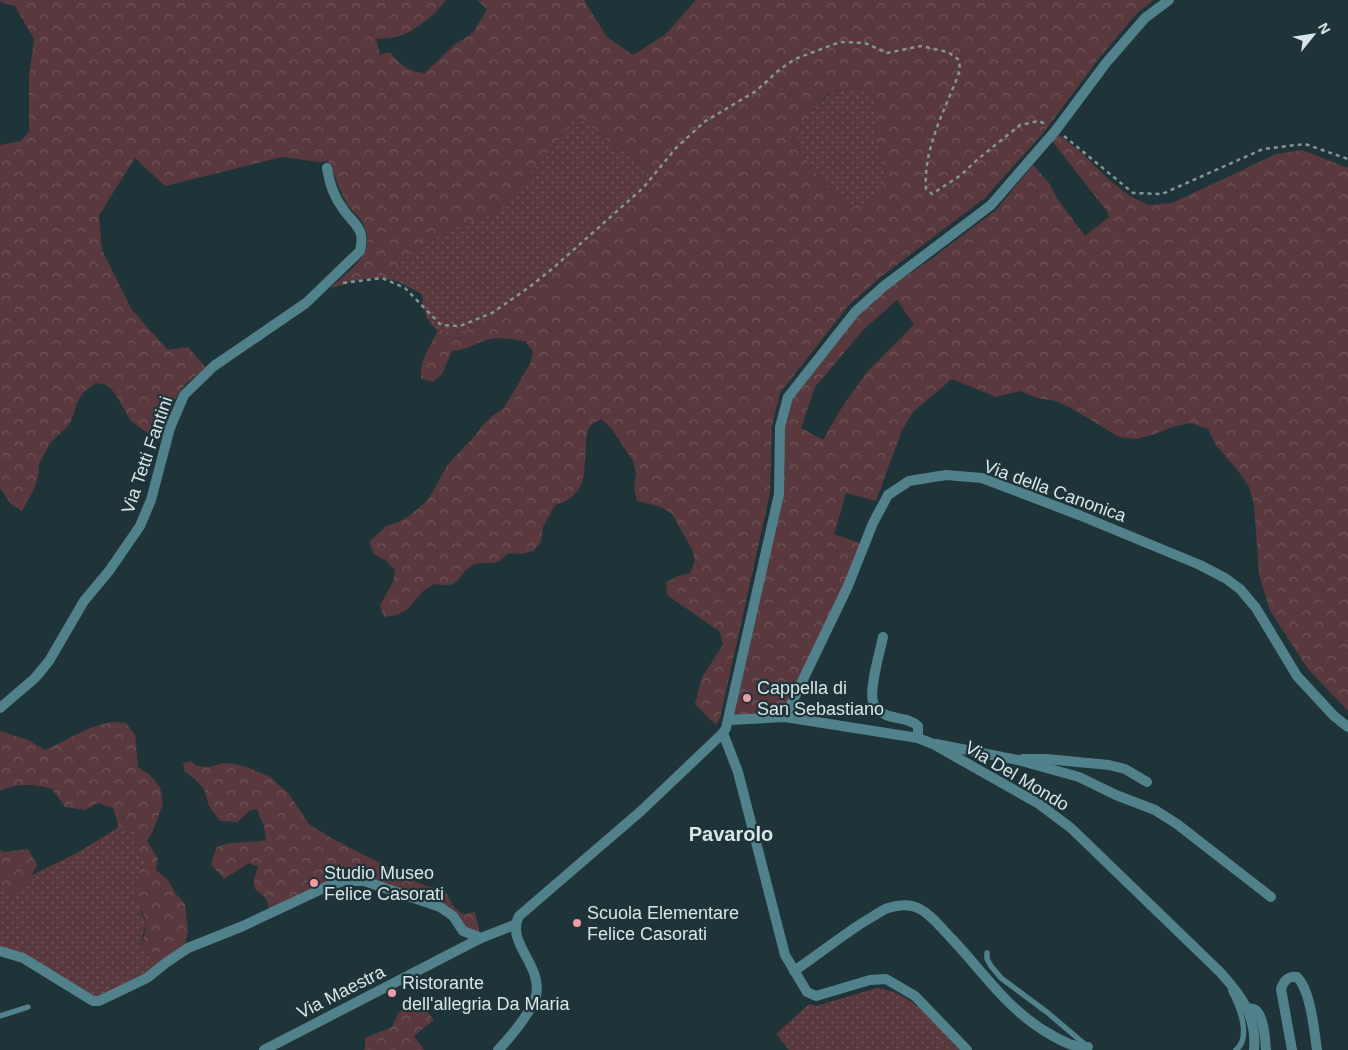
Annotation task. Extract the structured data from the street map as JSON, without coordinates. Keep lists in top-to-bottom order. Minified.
{"streets":{"street":["Via Tetti Fantini","Via della Canonica","Via Del Mondo","Via Maestra"]},"crossings":[["Via della Canonica","Via Del Mondo"]],"districts":["Pavarolo"],"places":["Cappella di San Sebastiano","Studio Museo Felice Casorati","Scuola Elementare Felice Casorati","Ristorante dell'allegria Da Maria"],"north":"top right"}
